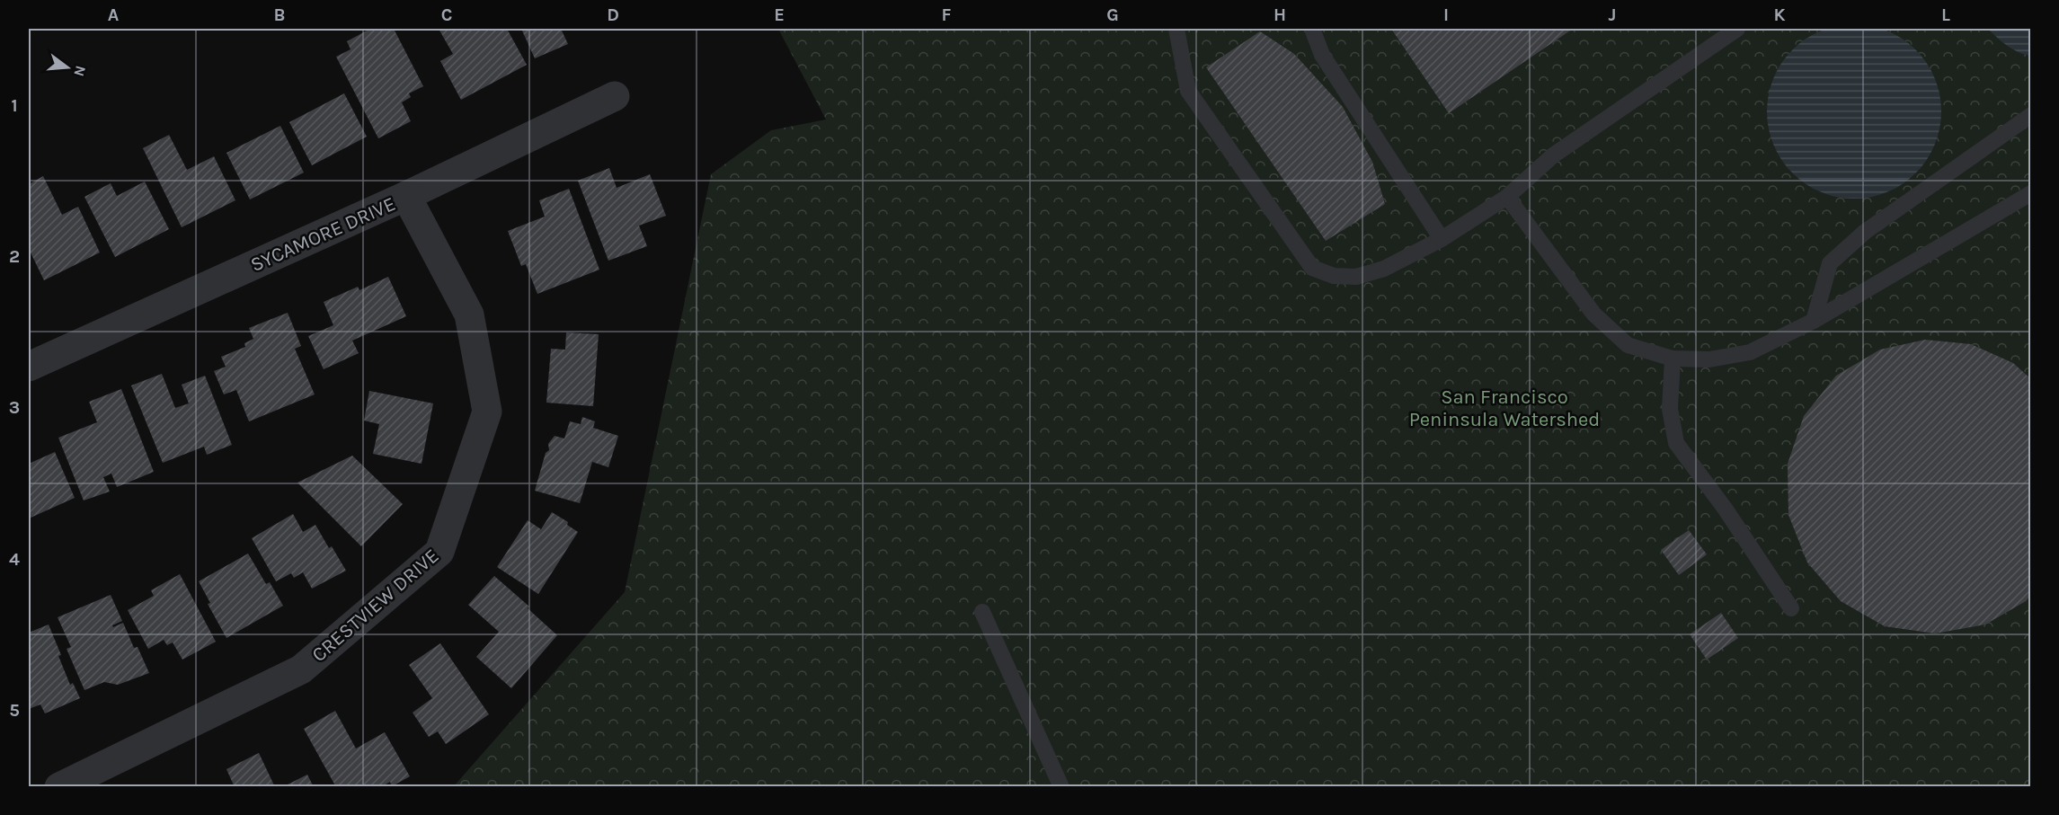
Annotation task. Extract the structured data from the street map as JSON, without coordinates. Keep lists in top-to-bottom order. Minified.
{"streets":{"street":["SYCAMORE DRIVE","CRESTVIEW DRIVE"]},"crossings":[["SYCAMORE DRIVE","CRESTVIEW DRIVE"]],"parks":["San Francisco Peninsula Watershed"],"north":"right","grid":{"columns":["A","B","C","D","E","F","G","H","I","J","K","L"],"rows":["1","2","3","4","5"]}}
